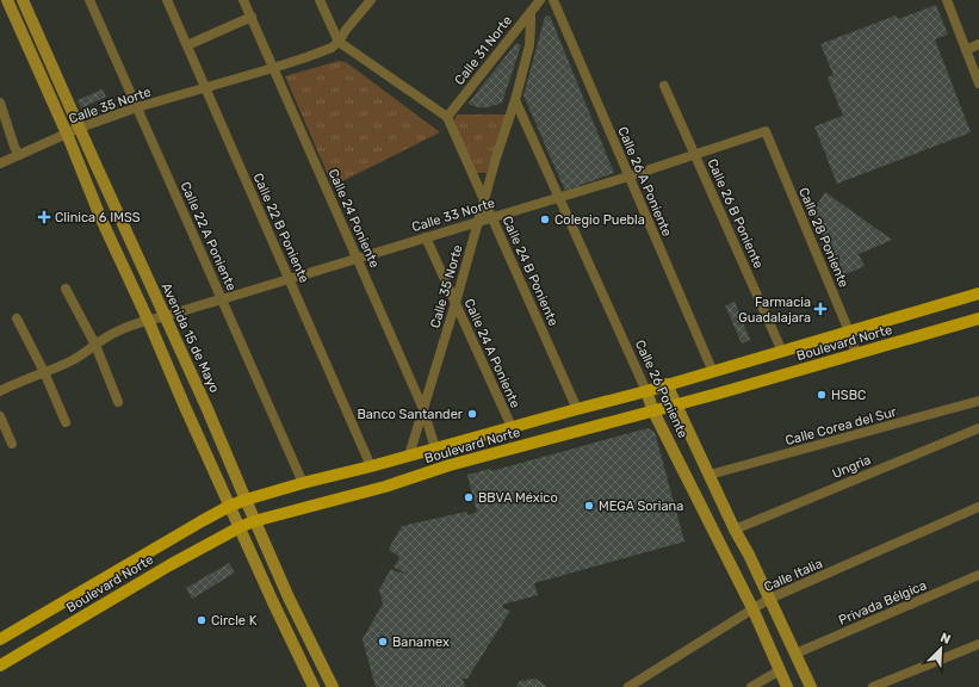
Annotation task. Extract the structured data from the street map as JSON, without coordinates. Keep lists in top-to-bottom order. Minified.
{"streets":{"main road":["Avenida 15 de Mayo","Boulevard Norte","Calle 26 Poniente"],"street":["Calle 31 Norte","Calle 35 Norte","Calle 26 A Poniente","Calle 26 B Poniente","Calle 33 Norte","Calle 24 Poniente","Calle 22 B Poniente","Calle 22 A Poniente","Calle 28 Poniente","Calle 24 B Poniente","Calle 24 A Poniente","Calle Corea del Sur","Ungria","Calle Italia","Privada Bélgica"]},"crossings":[["Calle 31 Norte","Calle 35 Norte"],["Calle 31 Norte","Calle 24 B Poniente"],["Calle 35 Norte","Calle 33 Norte"],["Calle 35 Norte","Calle 24 Poniente"],["Calle 35 Norte","Calle 22 B Poniente"],["Calle 35 Norte","Calle 22 A Poniente"],["Calle 35 Norte","Calle 24 B Poniente"],["Calle 35 Norte","Avenida 15 de Mayo"],["Calle 35 Norte","Boulevard Norte"],["Calle 35 Norte","Calle 24 A Poniente"],["Calle 35 Norte","Calle 26 Poniente"],["Calle 26 A Poniente","Calle 33 Norte"],["Calle 26 A Poniente","Boulevard Norte"],["Calle 26 B Poniente","Calle 33 Norte"],["Calle 26 B Poniente","Boulevard Norte"],["Calle 33 Norte","Calle 24 Poniente"],["Calle 33 Norte","Calle 22 B Poniente"],["Calle 33 Norte","Calle 22 A Poniente"],["Calle 33 Norte","Calle 28 Poniente"],["Calle 33 Norte","Calle 24 B Poniente"],["Calle 33 Norte","Avenida 15 de Mayo"],["Calle 33 Norte","Calle 24 A Poniente"],["Calle 33 Norte","Calle 26 Poniente"],["Calle 24 Poniente","Boulevard Norte"],["Calle 22 B Poniente","Boulevard Norte"],["Calle 22 A Poniente","Boulevard Norte"],["Calle 28 Poniente","Boulevard Norte"],["Calle 24 B Poniente","Boulevard Norte"],["Avenida 15 de Mayo","Boulevard Norte"],["Boulevard Norte","Calle 24 A Poniente"],["Boulevard Norte","Calle 26 Poniente"],["Calle 26 Poniente","Calle Corea del Sur"],["Calle 26 Poniente","Ungria"],["Calle 26 Poniente","Calle Italia"],["Calle 26 Poniente","Privada Bélgica"]],"places":{"health":["Clinica 6 IMSS","Farmacia Guadalajara"],"other":["Colegio Puebla","HSBC","Banco Santander","BBVA México","MEGA Soriana","Circle K","Banamex"]},"north":"top right"}
